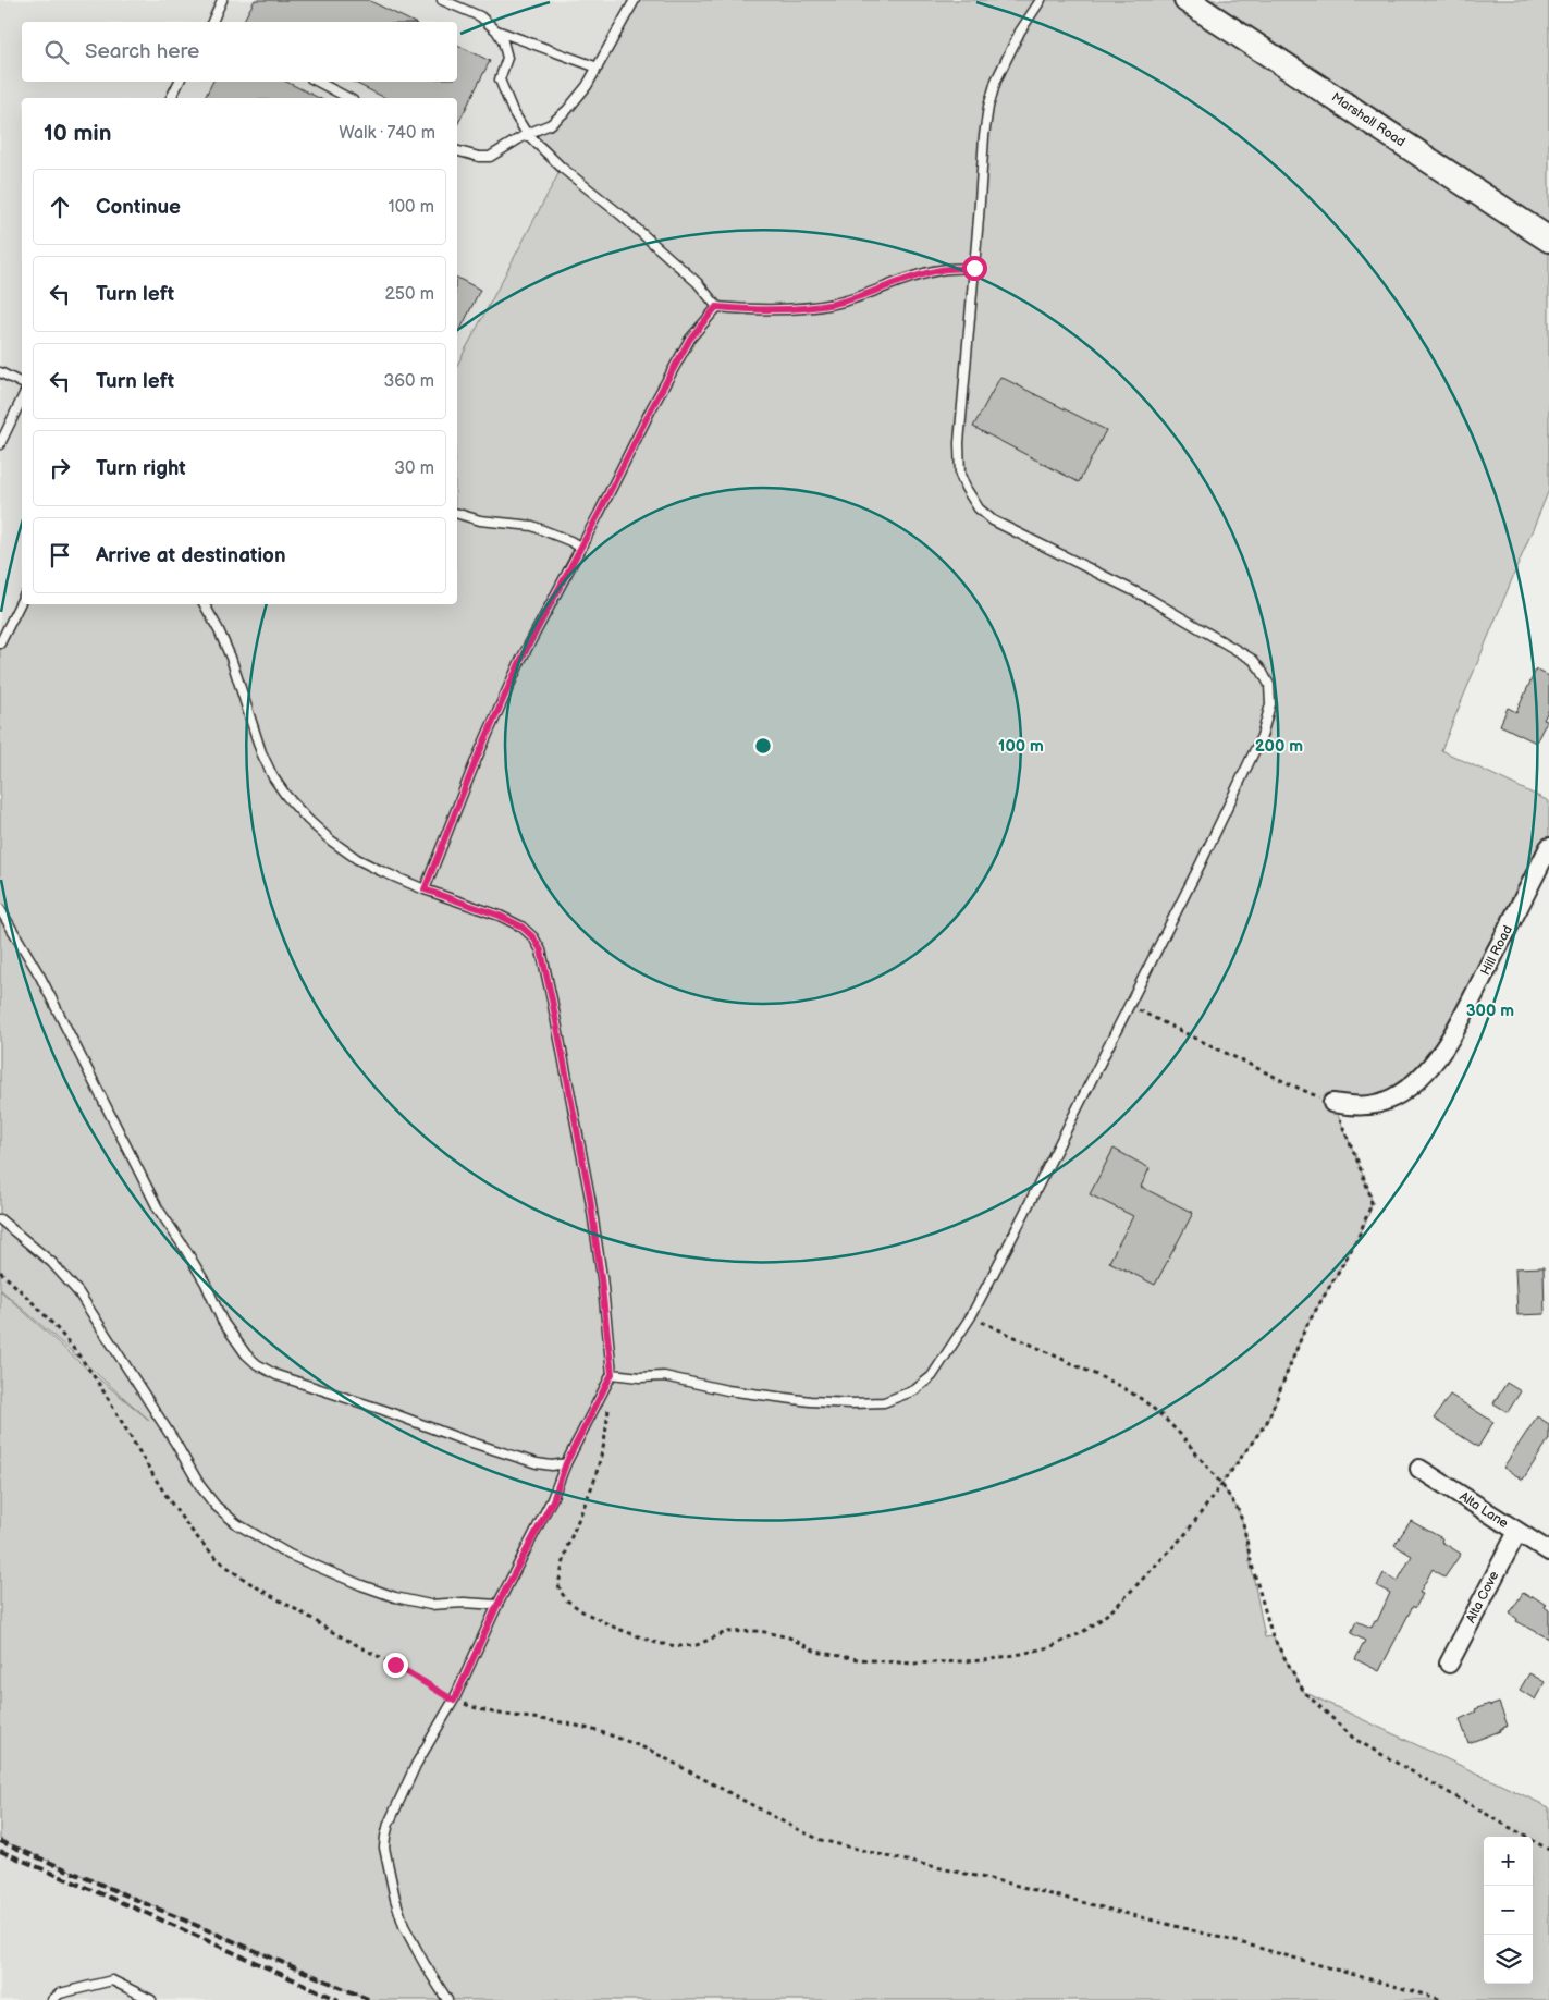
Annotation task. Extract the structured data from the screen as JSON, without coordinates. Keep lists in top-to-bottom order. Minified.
{"streets":{"main road":["Marshall Road"],"street":["Hill Road","Alta Lane","Alta Cove"]},"crossings":[["Alta Lane","Alta Cove"]],"page":{"search":"Search here","heading":["10 min","Walk · 740 m"],"list":[["Continue","100 m"],["Turn left","250 m"],["Turn left","360 m"],["Turn right","30 m"],"Arrive at destination"],"map_buttons":["+","−"]},"rings":["100 m","200 m","300 m"]}
